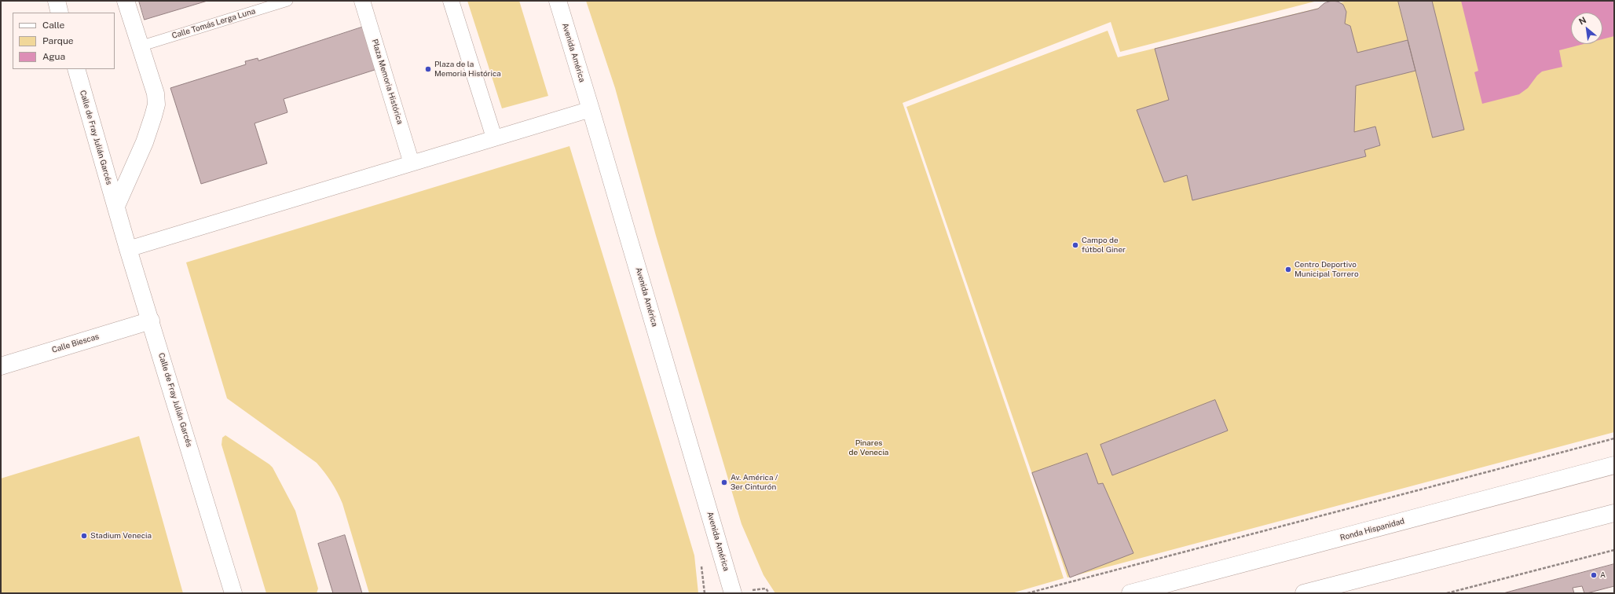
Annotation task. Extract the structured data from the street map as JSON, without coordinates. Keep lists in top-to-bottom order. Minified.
{"streets":{"main road":["Avenida América","Calle de Fray Julián Garcés","Calle Biescas","Ronda Hispanidad"],"street":["Plaza Memoria Histórica"],"lane":["Calle Tomás Lerga Luna"]},"crossings":[["Calle Tomás Lerga Luna","Calle de Fray Julián Garcés"],["Calle de Fray Julián Garcés","Calle Biescas"]],"parks":["Pinares de Venecia"],"places":["Plaza de la Memoria Histórica","Campo de fútbol Giner","Centro Deportivo Municipal Torrero","Av. América / 3er Cinturón","Stadium Venecia","A"],"legend":["Calle","Parque","Agua"],"north":"top left"}
